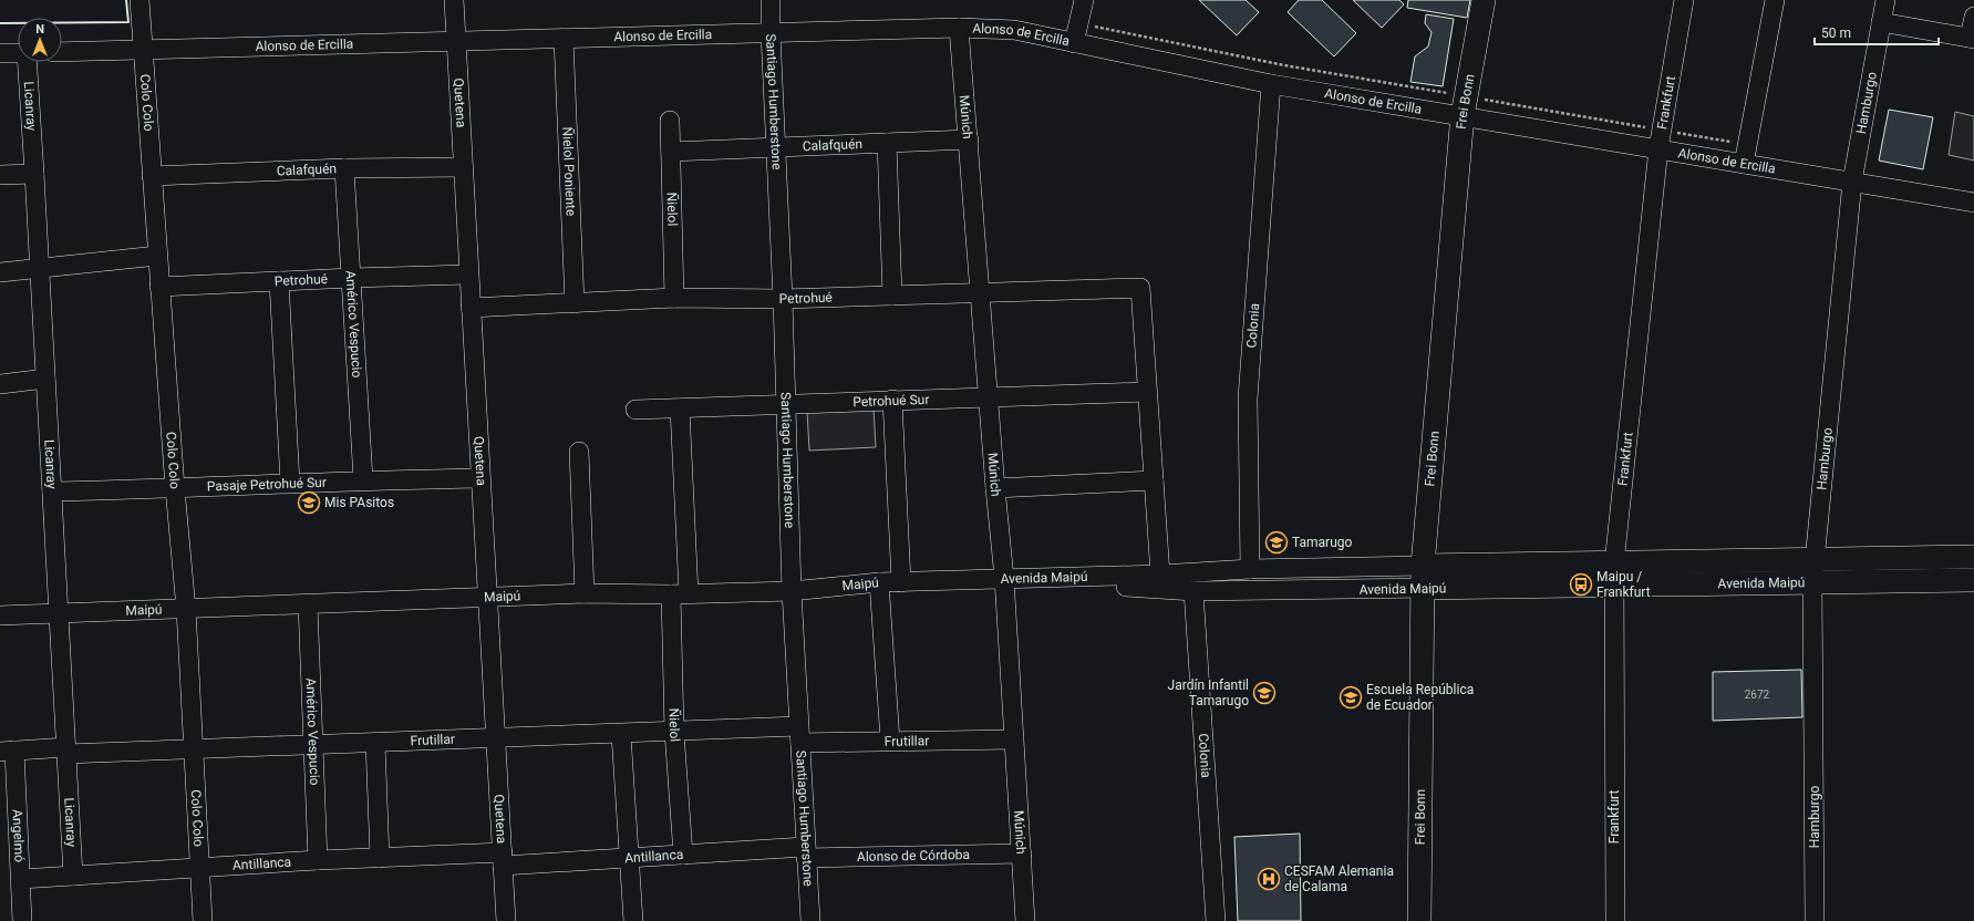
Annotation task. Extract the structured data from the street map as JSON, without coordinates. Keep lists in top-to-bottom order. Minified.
{"streets":{"main road":["Frei Bonn","Avenida Maipú"],"street":["Alonso de Ercilla","Santiago Humberstone","Colo Colo","Quetena","Frankfurt","Hamburgo","Licanray","Múnich","Calafquén","Ñielol Poniente","Ñielol","Petrohué","Américo Vespucio","Colonia","Petrohué Sur","Pasaje Petrohué Sur","Maipú","Frutillar","Angelmó","Antillanca","Alonso de Córdoba"]},"crossings":[["Alonso de Ercilla","Santiago Humberstone"],["Alonso de Ercilla","Frei Bonn"],["Alonso de Ercilla","Colo Colo"],["Alonso de Ercilla","Quetena"],["Alonso de Ercilla","Frankfurt"],["Alonso de Ercilla","Hamburgo"],["Alonso de Ercilla","Múnich"],["Alonso de Ercilla","Ñielol Poniente"],["Alonso de Ercilla","Colonia"],["Santiago Humberstone","Calafquén"],["Santiago Humberstone","Petrohué"],["Santiago Humberstone","Petrohué Sur"],["Santiago Humberstone","Maipú"],["Santiago Humberstone","Frutillar"],["Santiago Humberstone","Antillanca"],["Santiago Humberstone","Alonso de Córdoba"],["Frei Bonn","Avenida Maipú"],["Colo Colo","Calafquén"],["Colo Colo","Petrohué"],["Colo Colo","Pasaje Petrohué Sur"],["Colo Colo","Maipú"],["Colo Colo","Frutillar"],["Colo Colo","Antillanca"],["Quetena","Calafquén"],["Quetena","Petrohué"],["Quetena","Pasaje Petrohué Sur"],["Quetena","Maipú"],["Quetena","Frutillar"],["Quetena","Antillanca"],["Frankfurt","Avenida Maipú"],["Hamburgo","Avenida Maipú"],["Licanray","Pasaje Petrohué Sur"],["Licanray","Maipú"],["Licanray","Frutillar"],["Licanray","Antillanca"],["Múnich","Calafquén"],["Múnich","Petrohué"],["Múnich","Petrohué Sur"],["Múnich","Avenida Maipú"],["Múnich","Maipú"],["Múnich","Frutillar"],["Múnich","Alonso de Córdoba"],["Calafquén","Ñielol"],["Calafquén","Américo Vespucio"],["Ñielol Poniente","Petrohué"],["Ñielol","Petrohué"],["Ñielol","Petrohué Sur"],["Ñielol","Maipú"],["Ñielol","Frutillar"],["Ñielol","Antillanca"],["Petrohué","Américo Vespucio"],["Petrohué","Petrohué Sur"],["Américo Vespucio","Pasaje Petrohué Sur"],["Américo Vespucio","Maipú"],["Américo Vespucio","Frutillar"],["Américo Vespucio","Antillanca"],["Colonia","Avenida Maipú"],["Avenida Maipú","Maipú"],["Frutillar","Angelmó"],["Angelmó","Antillanca"],["Antillanca","Alonso de Córdoba"]],"places":{"school or university":["Mis PAsitos","Tamarugo","Jardín Infantil Tamarugo","Escuela República de Ecuador"],"bus stop":["Maipu / Frankfurt"],"hospital":["CESFAM Alemania de Calama"]},"house_numbers":["2672"],"scale_bar":"50 m","north":"top"}
